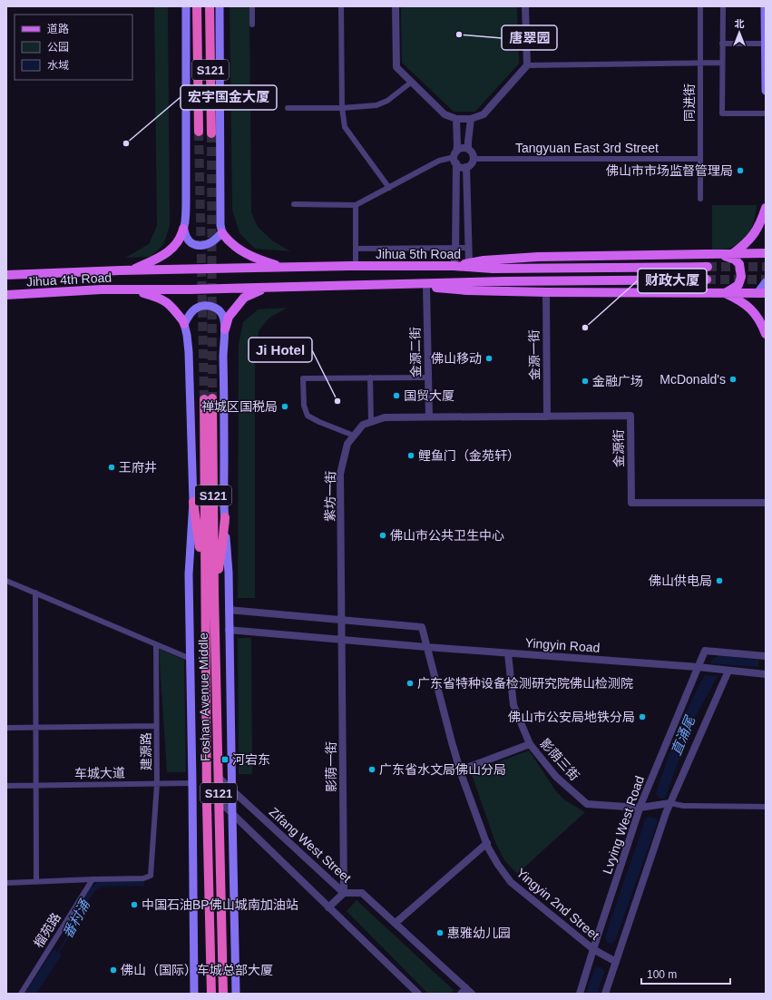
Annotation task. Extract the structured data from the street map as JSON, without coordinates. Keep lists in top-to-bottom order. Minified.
{"streets":{"highway":["S121","Foshan Avenue Middle"],"main road":["Jihua 5th Road","Jihua 4th Road"],"street":["同进街","Tangyuan East 3rd Street","金源二街","金源一街","金源街","紫坊一街","Yingyin Road","建源路","影荫三街","影荫一街","车城大道","Lvying West Road","Zifang West Street","Yingyin 2nd Street","榴苑路"]},"crossings":[["同进街","Tangyuan East 3rd Street"],["Jihua 5th Road","Jihua 4th Road"],["金源二街","金源街"],["金源二街","紫坊一街"],["金源一街","金源街"],["金源街","紫坊一街"],["紫坊一街","Yingyin Road"],["紫坊一街","影荫一街"],["Yingyin Road","Foshan Avenue Middle"],["Yingyin Road","影荫三街"],["Yingyin Road","影荫一街"],["Yingyin Road","Lvying West Road"],["Yingyin Road","Yingyin 2nd Street"],["Foshan Avenue Middle","Zifang West Street"],["建源路","车城大道"],["建源路","榴苑路"],["影荫三街","Lvying West Road"],["影荫一街","Zifang West Street"],["Lvying West Road","Yingyin 2nd Street"]],"water":["直涌尾","番村涌"],"places":{"other":["唐翠园","宏宇国金大厦","佛山市市场监督管理局","财政大厦","佛山移动","McDonald's","金融广场","国贸大厦","Ji Hotel","禅城区国税局","鲤鱼门（金苑轩）","王府井","佛山市公共卫生中心","佛山供电局","广东省特种设备检测研究院佛山检测院","佛山市公安局地铁分局","广东省水文局佛山分局","中国石油BP佛山城南加油站","惠雅幼儿园","佛山（国际）车城总部大厦"],"transit":["河宕东"]},"legend":["道路","公园","水域"],"scale_bar":"100 m","north":"top"}
